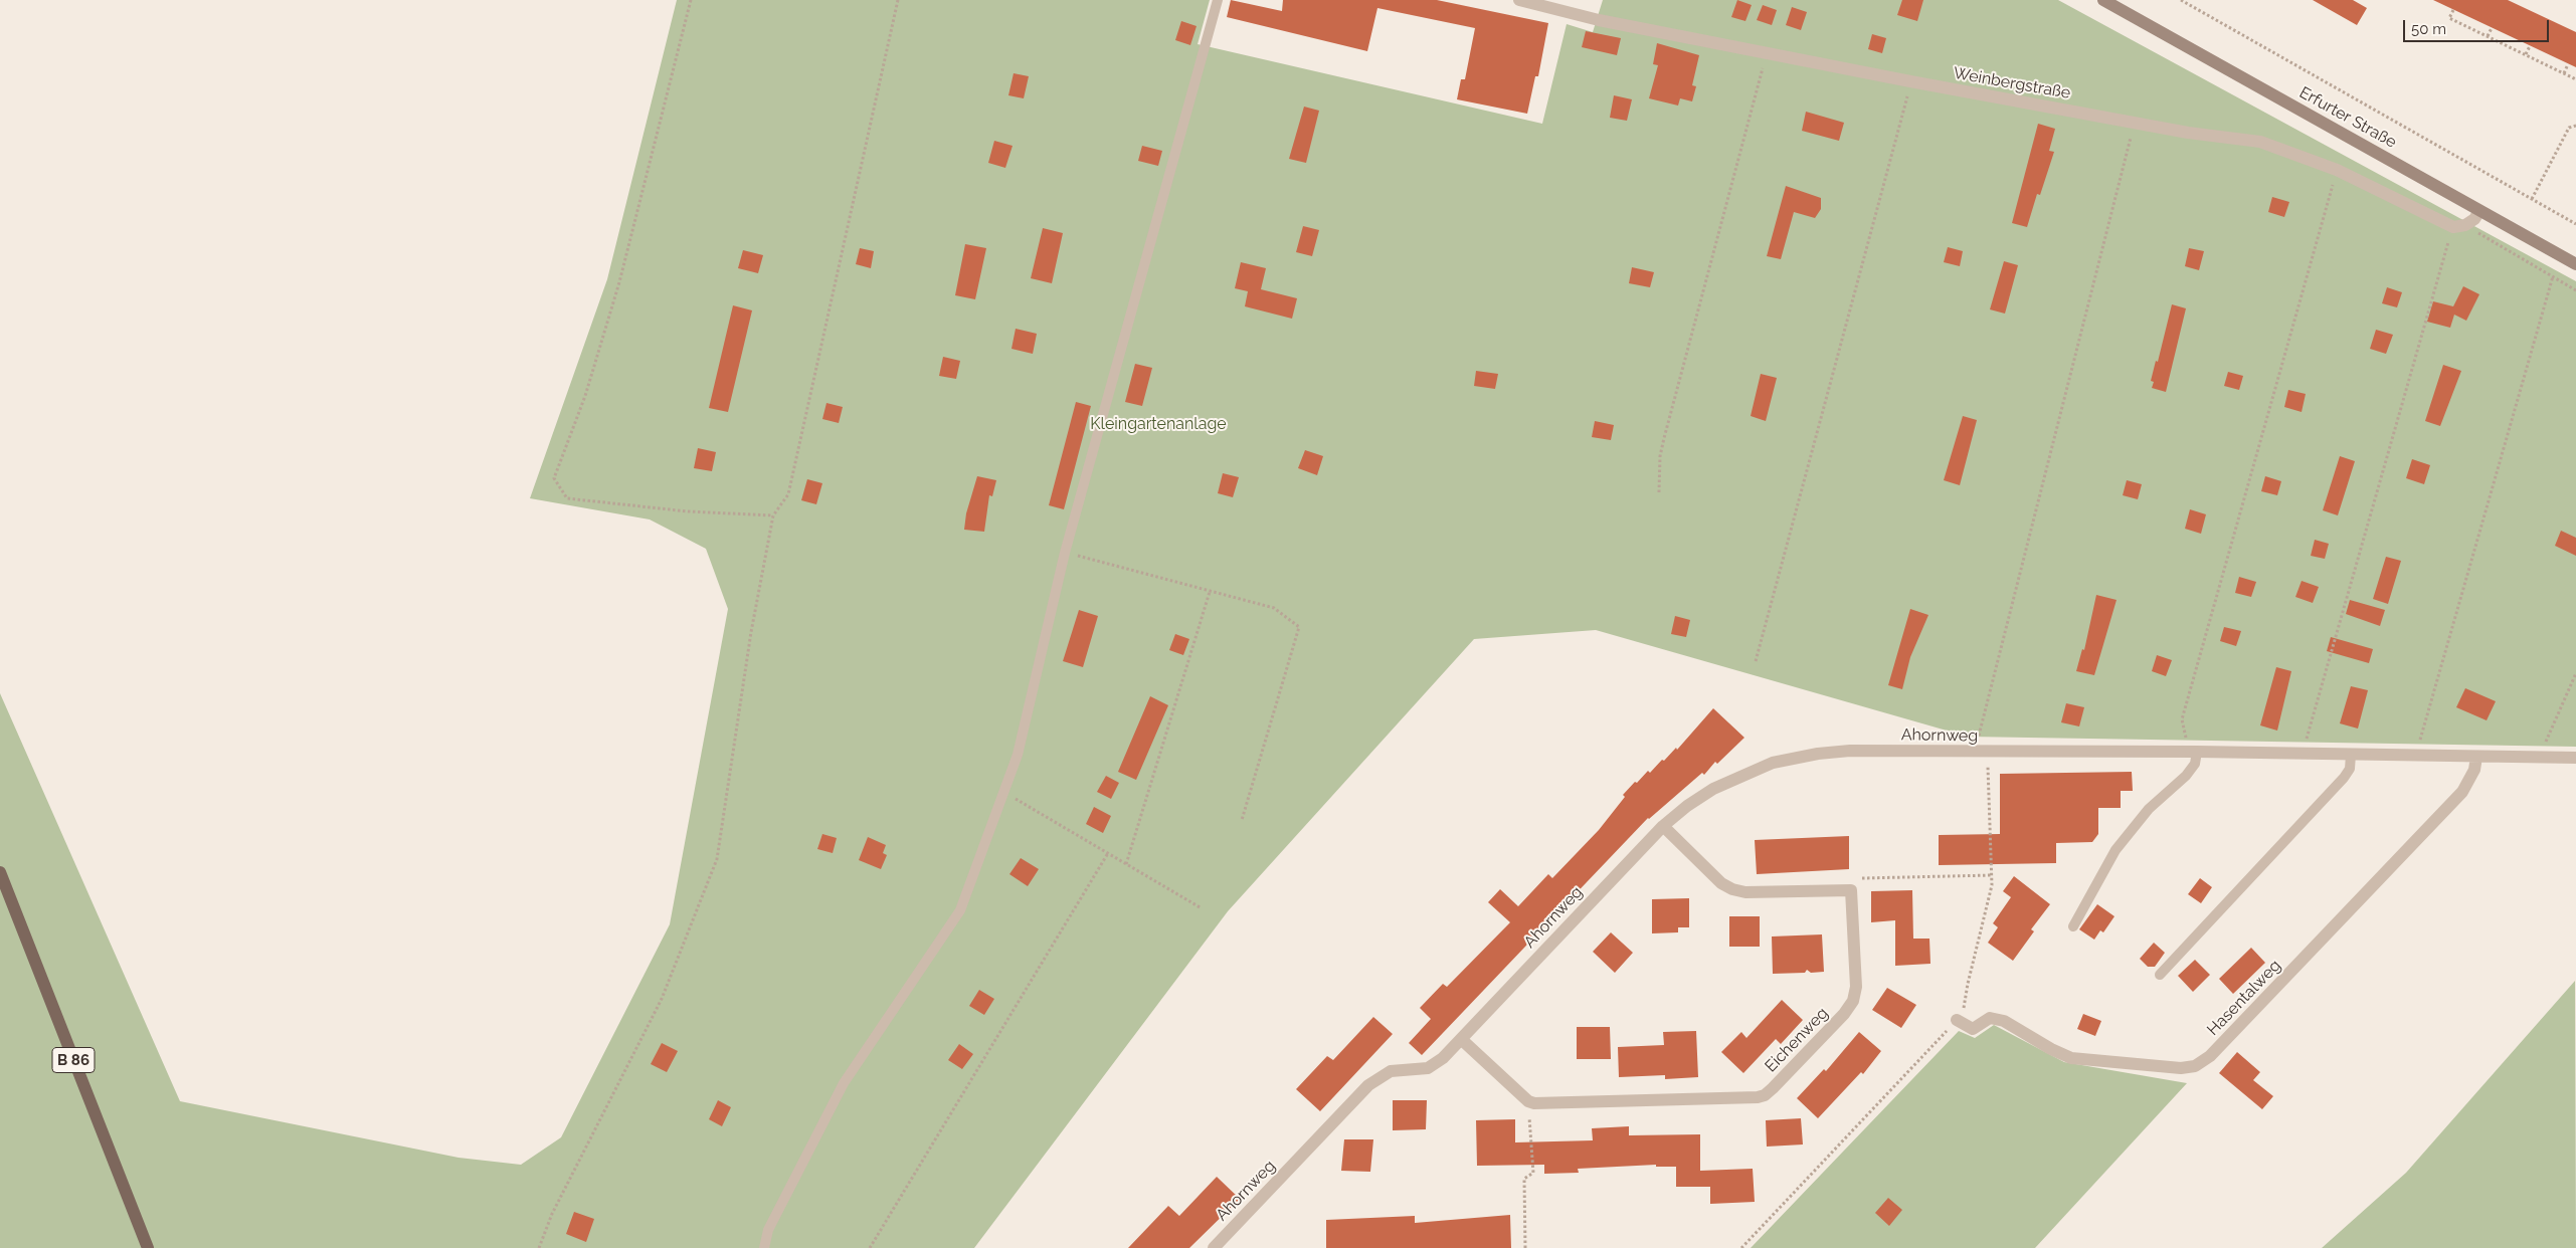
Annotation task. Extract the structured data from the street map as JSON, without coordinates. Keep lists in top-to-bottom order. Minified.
{"streets":{"main road":["Erfurter Straße","B 86"],"street":["Weinbergstraße","Ahornweg","Hasentalweg","Eichenweg"]},"crossings":[["Ahornweg","Eichenweg"]],"parks":["Kleingartenanlage"],"scale_bar":"50 m"}
